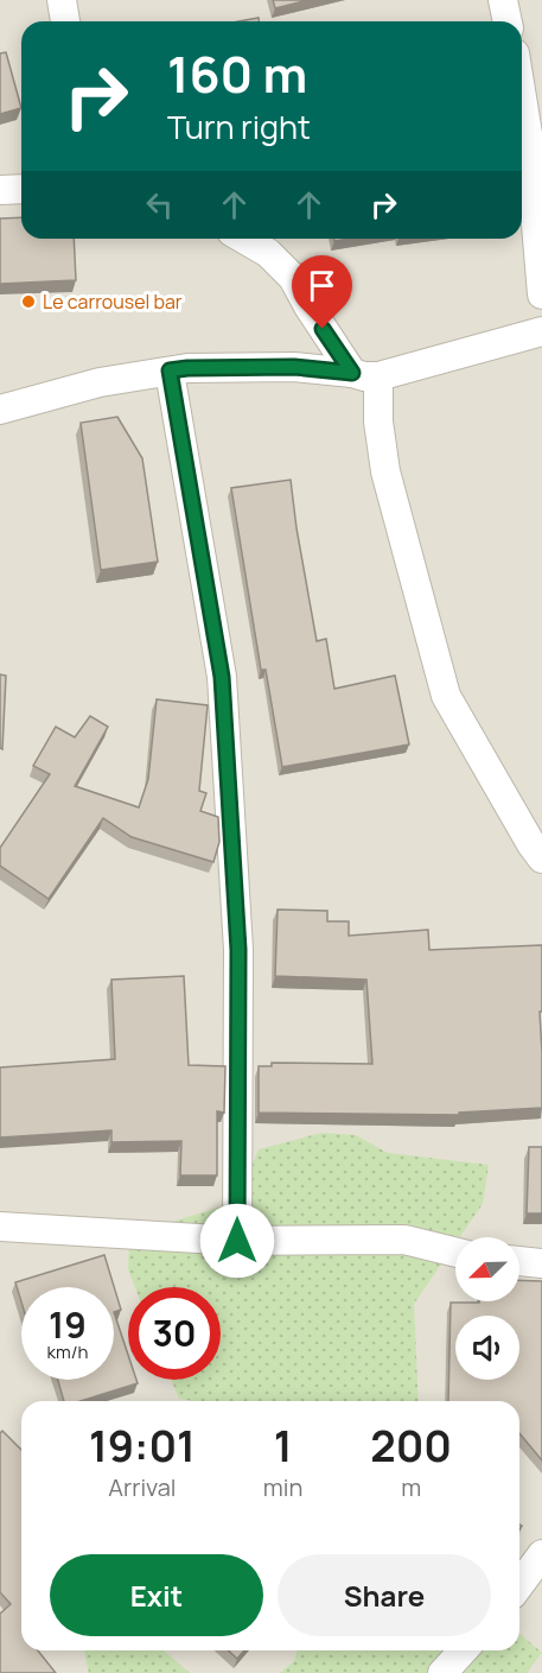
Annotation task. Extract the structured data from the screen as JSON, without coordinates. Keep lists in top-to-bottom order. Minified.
{"places":["Le carrousel bar"],"north":"bottom left","page":{"turn":["160 m","Turn right"],"speed":"19 km/h","limit":"30","eta":["19:01","Arrival","1","min","200","m"],"buttons":["Exit","Share"]}}
